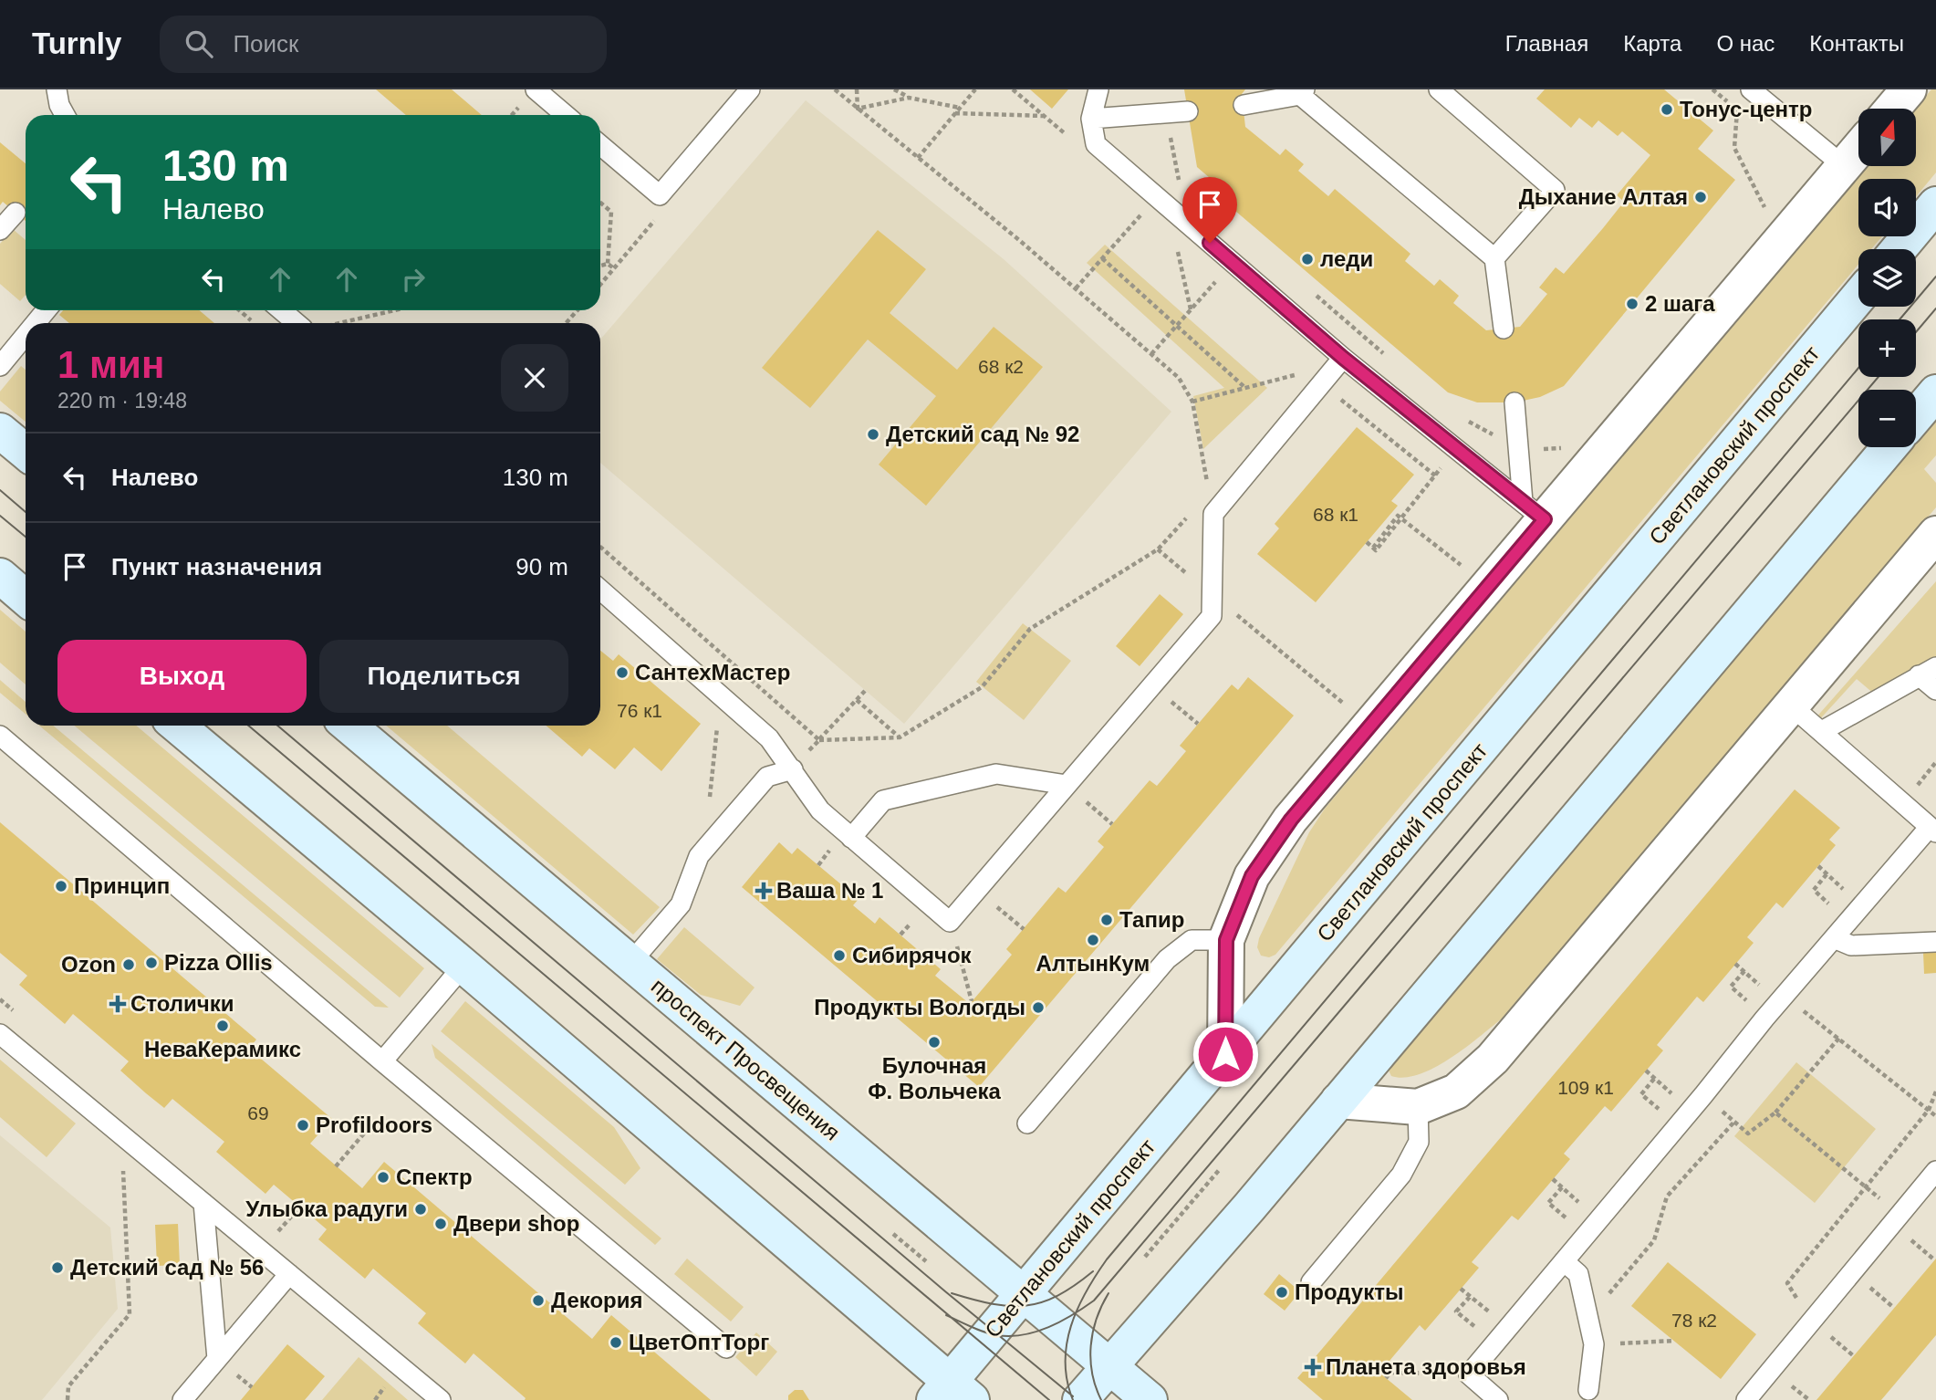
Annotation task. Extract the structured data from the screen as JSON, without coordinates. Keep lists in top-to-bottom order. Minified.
{"streets":{"main road":["Светлановский проспект","проспект Просвещения"]},"crossings":[["Светлановский проспект","проспект Просвещения"]],"places":{"other":["Тонус-центр","Дыхание Алтая","леди","2 шага","Детский сад № 92","СантехМастер","Принцип","Тапир","АлтынКум","Сибирячок","Pizza Ollis","Ozon","Продукты Вологды","НеваКерамикс","Булочная Ф. Вольчека","Profildoors","Спектр","Улыбка радуги","Двери shop","Детский сад № 56","Продукты","Декория","ЦветОптТорг"],"health":["Ваша № 1","Столички","Планета здоровья"]},"house_numbers":["68 к2","68 к1","76 к1","109 к1","69","78 к2"],"north":"top","page":{"header":"Turnly","search":"Поиск","nav":["Главная","Карта","О нас","Контакты"],"map_buttons":["+","−"],"turn":["130 m","Налево"],"heading":["1 мин","220 m · 19:48"],"list":[{"name":"Налево","value":"130 m"},{"name":"Пункт назначения","value":"90 m"}],"buttons":["Выход","Поделиться"]}}
